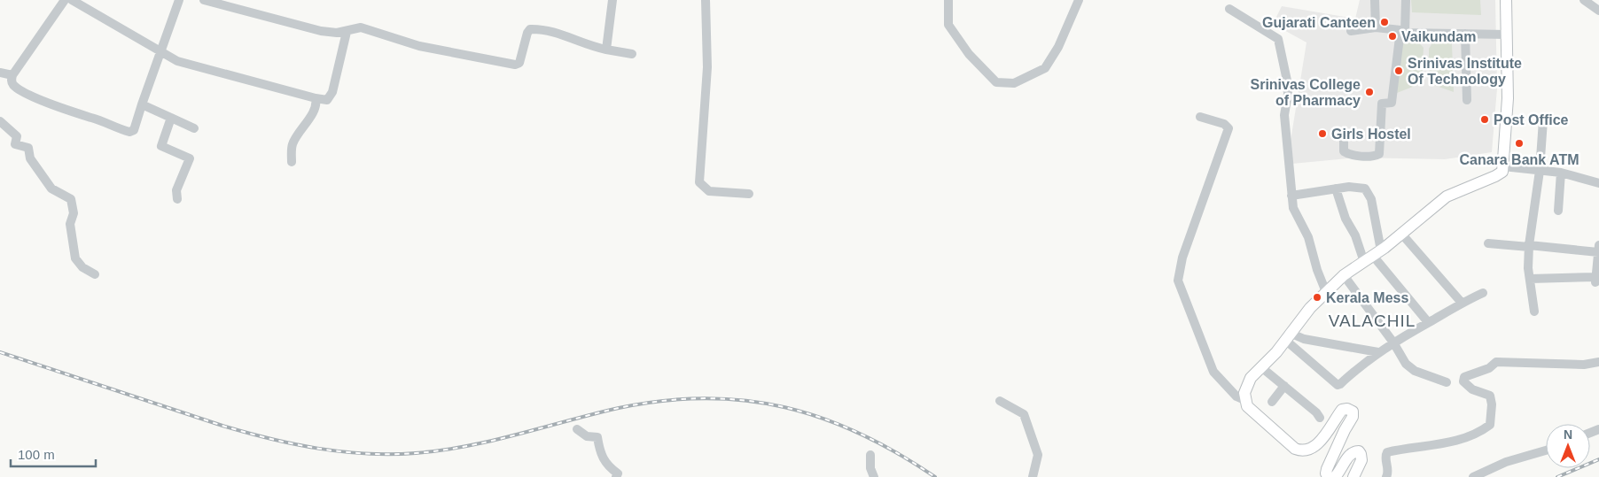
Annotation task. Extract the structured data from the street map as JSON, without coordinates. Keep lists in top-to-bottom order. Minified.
{"districts":["VALACHIL"],"places":["Gujarati Canteen","Vaikundam","Srinivas Institute Of Technology","Srinivas College of Pharmacy","Post Office","Girls Hostel","Canara Bank ATM","Kerala Mess"],"scale_bar":"100 m","north":"top"}
